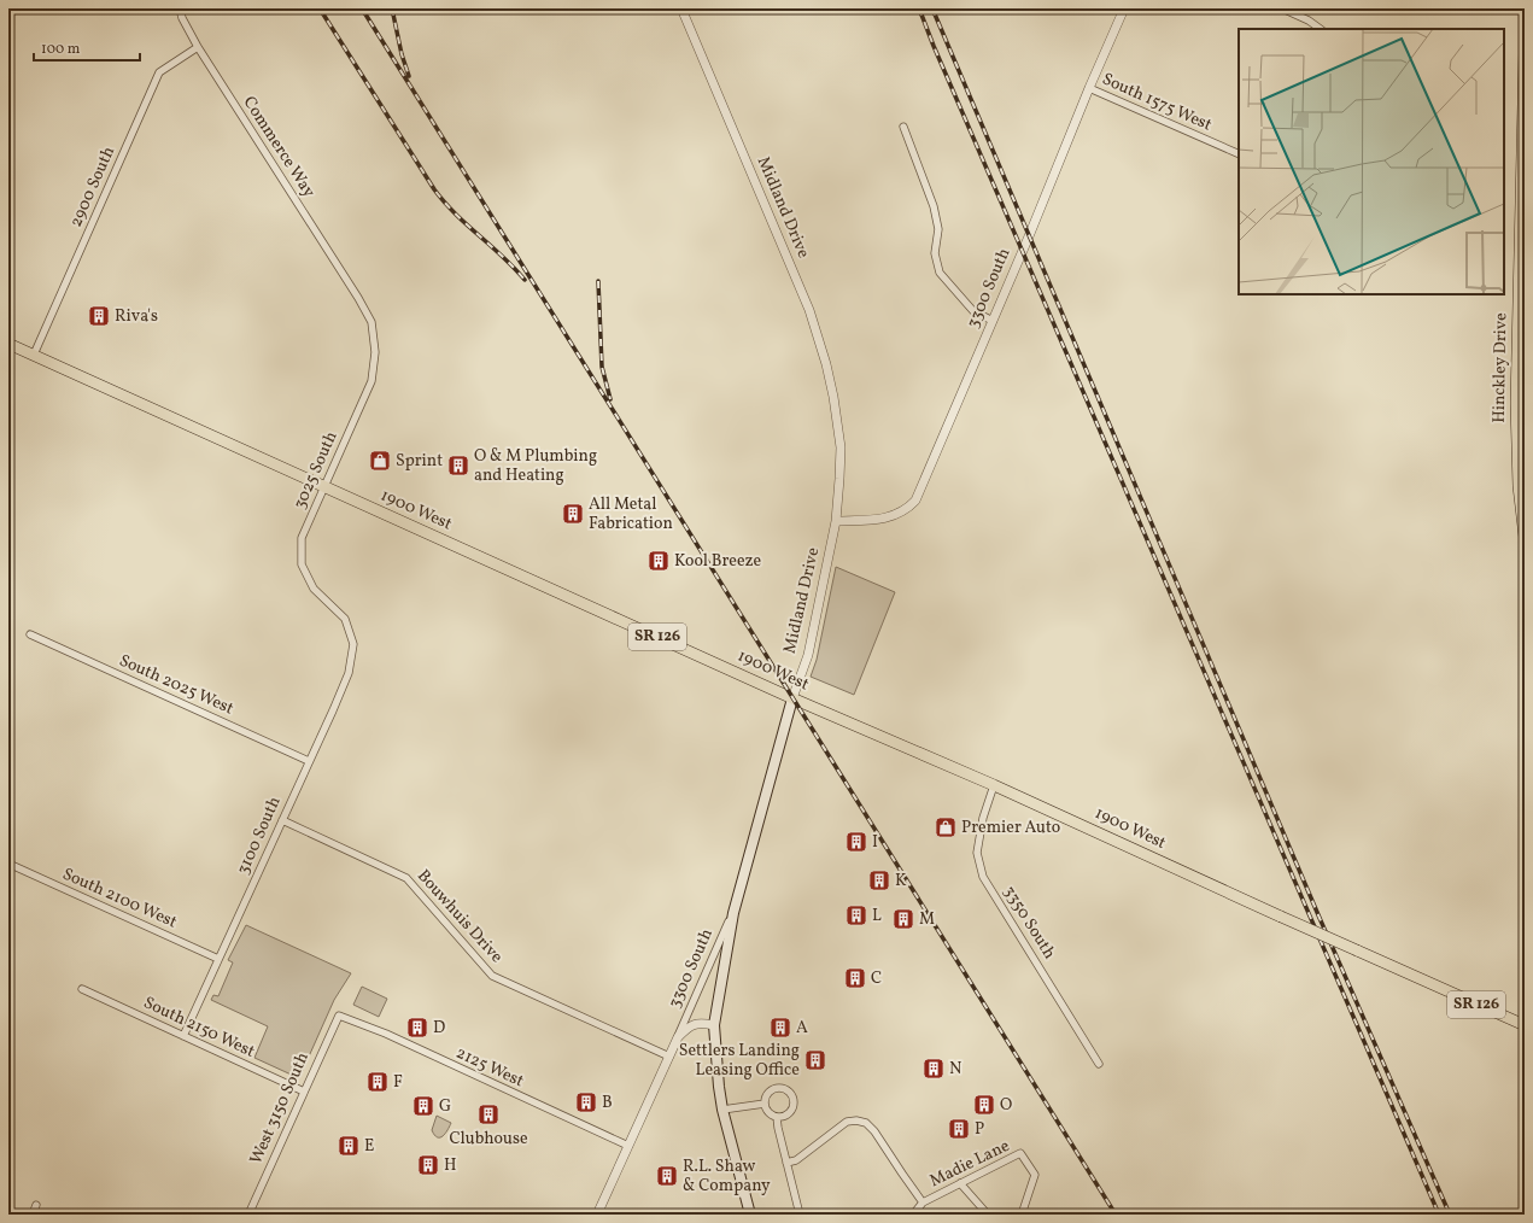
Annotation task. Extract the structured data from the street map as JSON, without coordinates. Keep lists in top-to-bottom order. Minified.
{"streets":{"main road":["Midland Drive","Hinckley Drive","1900 West","SR 126"],"street":["South 1575 West","Commerce Way","2900 South","3300 South","3025 South","South 2025 West","3100 South","South 2100 West","Bouwhuis Drive","3350 South","South 2150 West","2125 West","West 3150 South","Madie Lane"]},"crossings":[["South 1575 West","3300 South"],["Commerce Way","2900 South"],["Commerce Way","3025 South"],["2900 South","1900 West"],["Midland Drive","3300 South"],["Midland Drive","1900 West"],["3300 South","Bouwhuis Drive"],["3300 South","2125 West"],["3025 South","1900 West"],["3025 South","3100 South"],["1900 West","3350 South"],["South 2025 West","3100 South"],["3100 South","South 2100 West"],["3100 South","Bouwhuis Drive"],["3100 South","South 2150 West"],["South 2150 West","West 3150 South"],["2125 West","West 3150 South"]],"places":{"building":["Riva's","O & M Plumbing and Heating","All Metal Fabrication","Kool Breeze","I","K","L","M","C","D","A","Settlers Landing Leasing Office","N","F","B","O","G","Clubhouse","P","E","H","R.L. Shaw & Company"],"shop":["Sprint","Premier Auto"]},"scale_bar":"100 m"}
